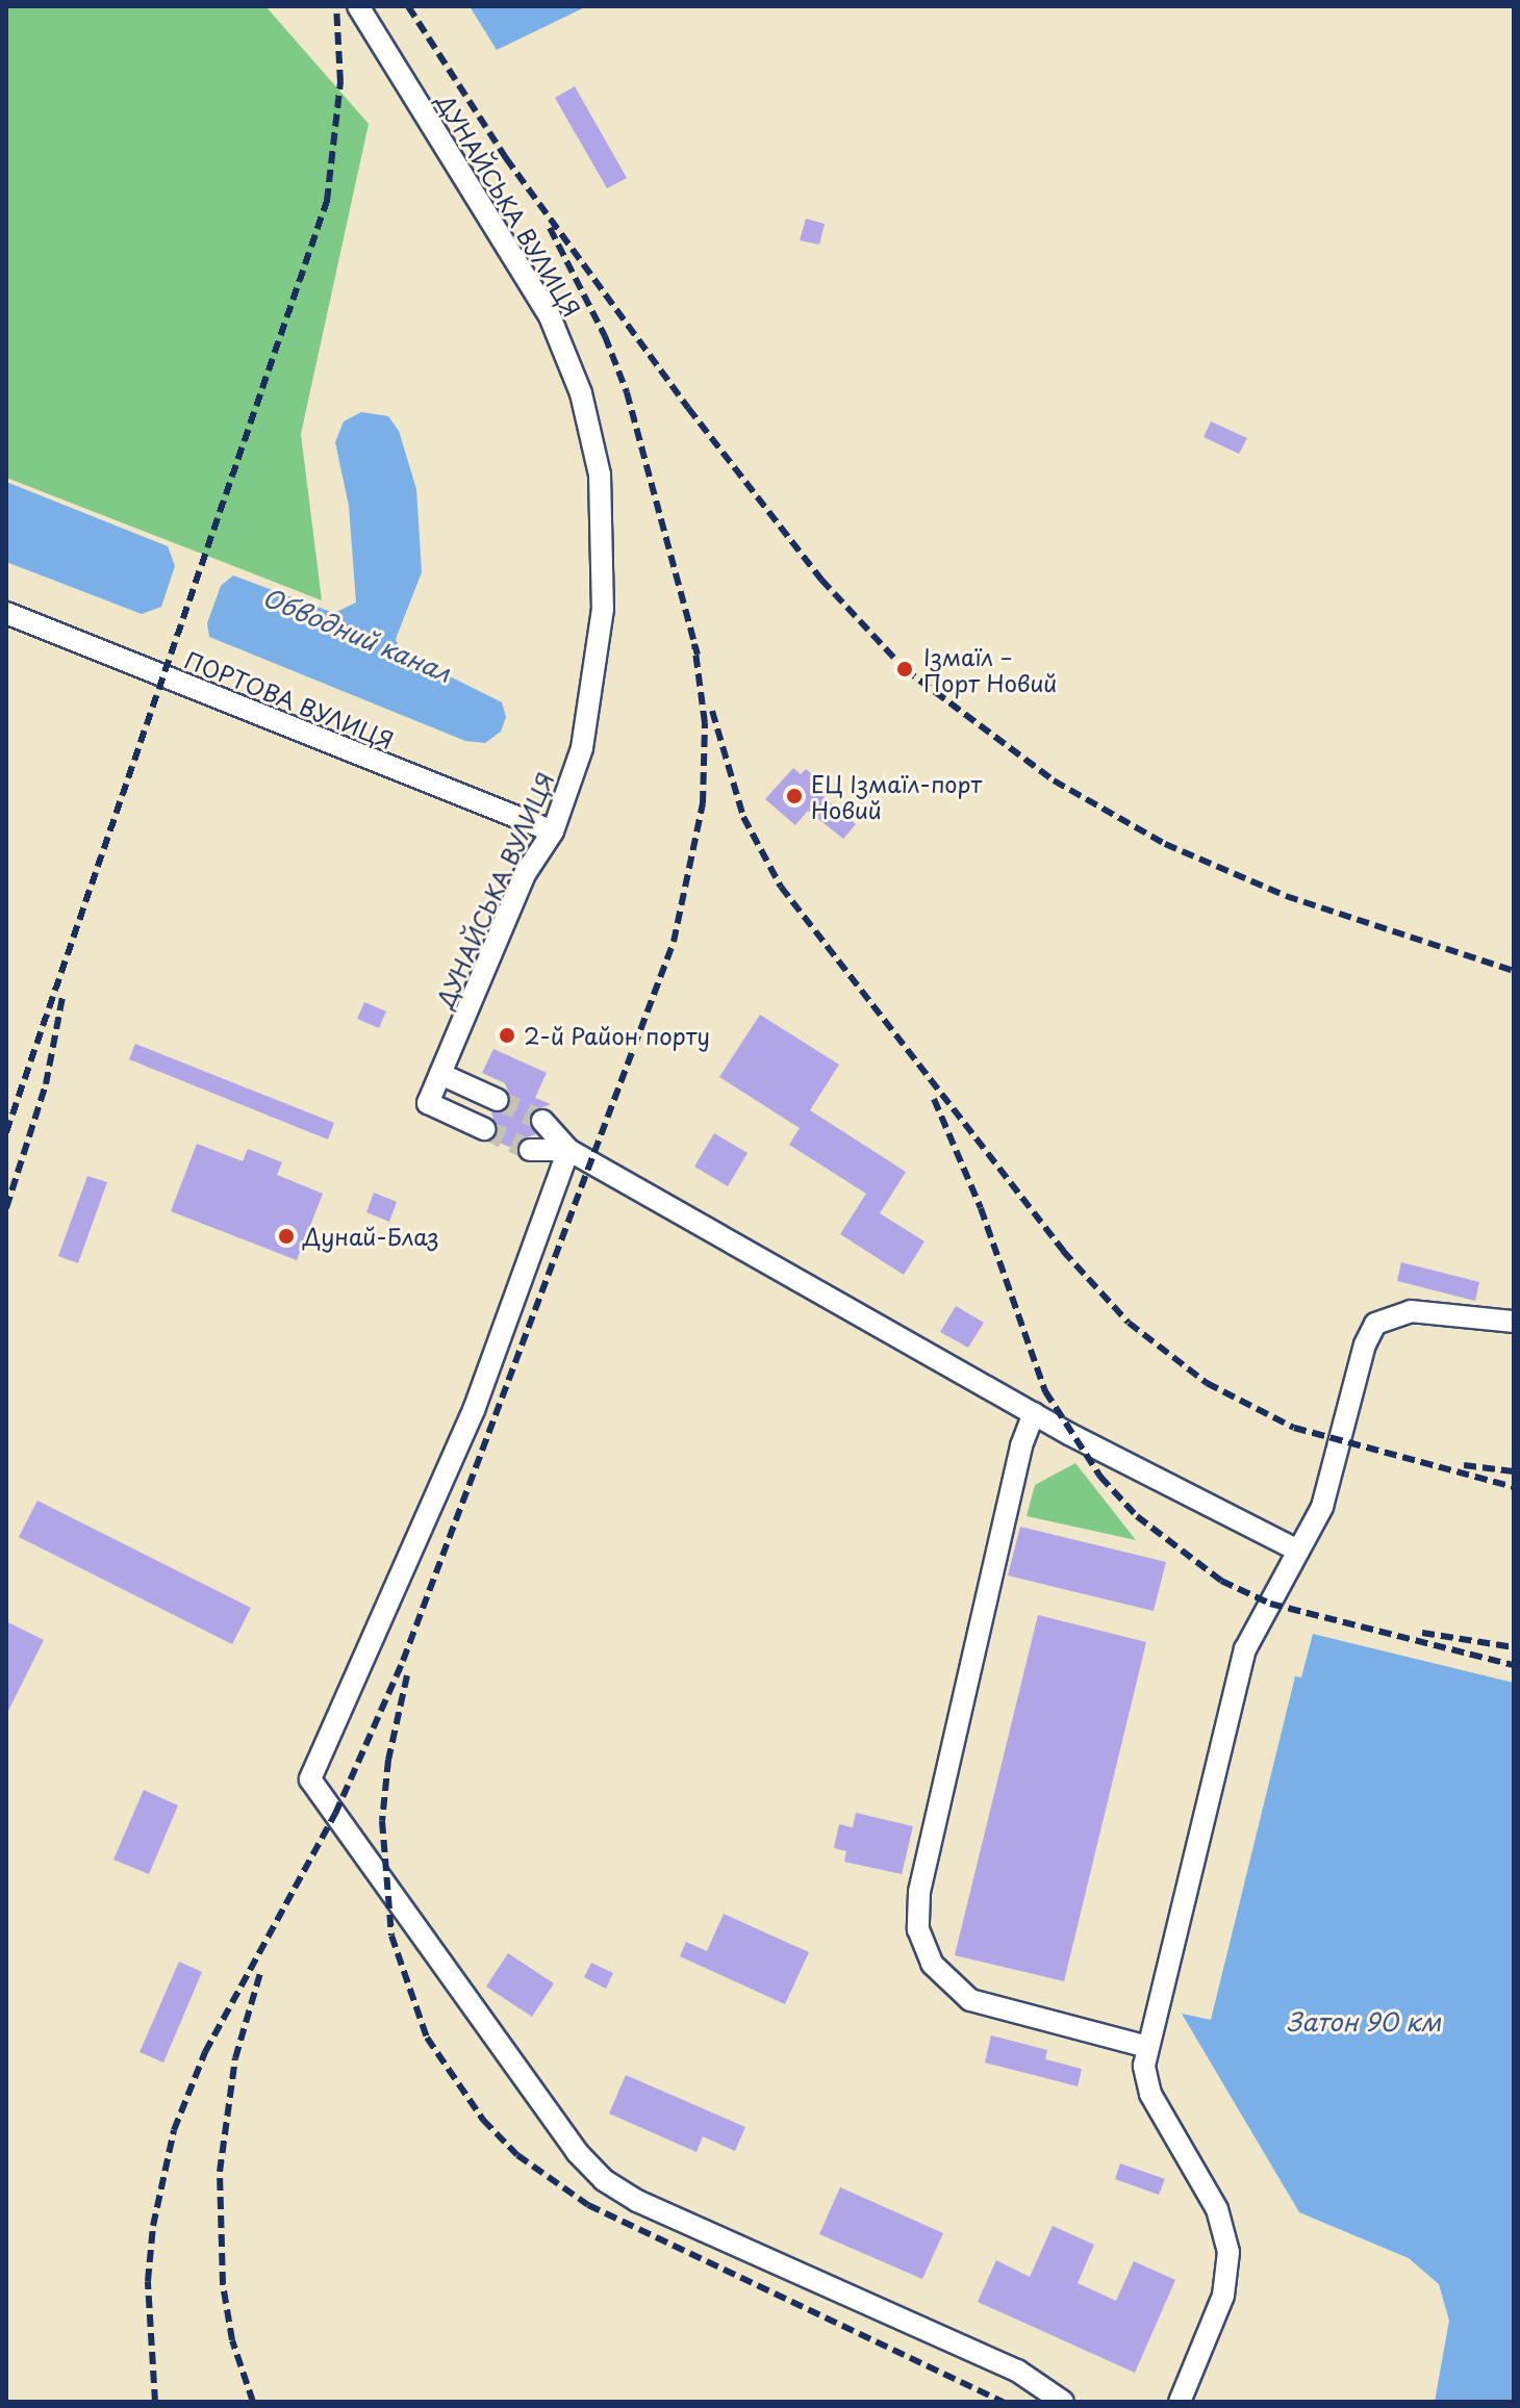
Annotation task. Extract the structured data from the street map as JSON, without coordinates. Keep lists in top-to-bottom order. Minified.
{"streets":{"street":["ДУНАЙСЬКА ВУЛИЦЯ","ПОРТОВА ВУЛИЦЯ"]},"crossings":[["ДУНАЙСЬКА ВУЛИЦЯ","ПОРТОВА ВУЛИЦЯ"]],"water":["Обводний канал","Затон 90 км"],"places":["Ізмаїл – Порт Новий","ЕЦ Ізмаїл-порт Новий","2-й Район порту","Дунай-Блаз"]}
